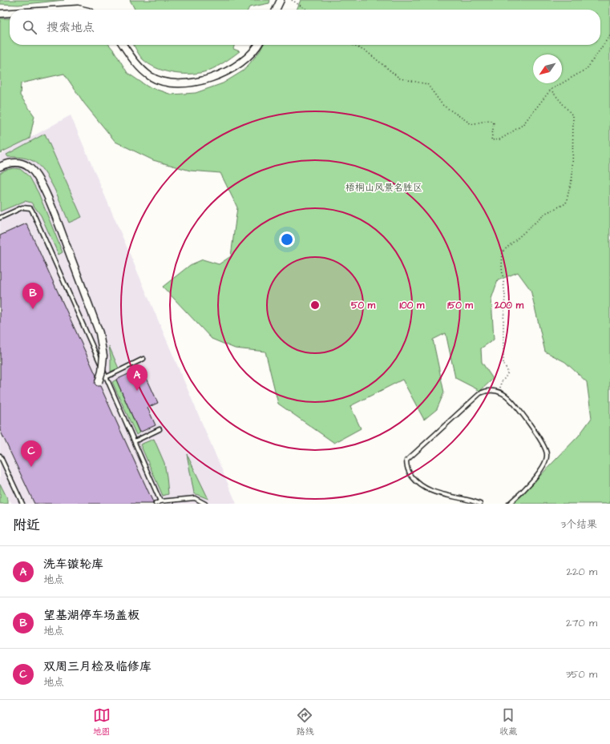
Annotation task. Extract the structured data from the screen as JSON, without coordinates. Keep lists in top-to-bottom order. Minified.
{"parks":["梧桐山风景名胜区"],"north":"bottom left","page":{"search":"搜索地点","pins":["B","A","C"],"heading":["附近","3个结果"],"list":[{"mark":"A","name":"洗车镟轮库","note":"地点","value":"220 m"},{"mark":"B","name":"望基湖停车场盖板","note":"地点","value":"270 m"},{"mark":"C","name":"双周三月检及临修库","note":"地点","value":"350 m"}],"nav":["地图","路线","收藏"]},"rings":["50 m","100 m","150 m","200 m"]}
